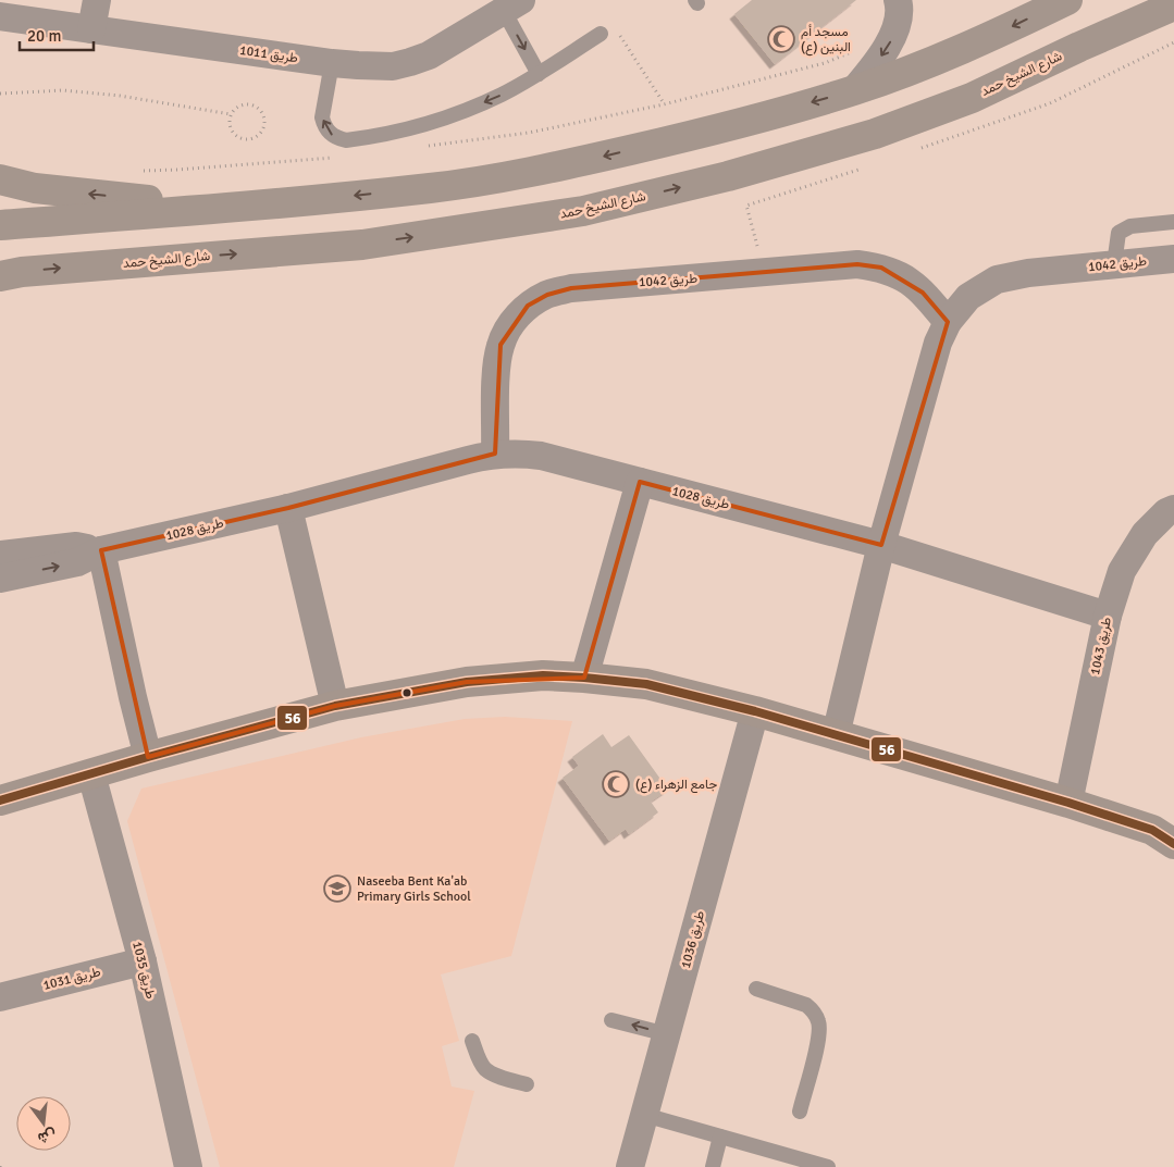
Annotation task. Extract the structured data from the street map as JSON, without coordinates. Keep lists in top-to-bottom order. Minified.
{"streets":{"main road":["شارع الشيخ حمد"],"street":["طريق 1011","طريق 1042","طريق 1028","طريق 1043","طريق 1036","طريق 1035","طريق 1031"]},"crossings":[["طريق 1042","طريق 1028"],["طريق 1028","طريق 1043"],["طريق 1035","طريق 1031"]],"places":{"mosque":["مسجد أم البنين (ع)","جامع الزهراء (ع)"],"school or university":["Naseeba Bent Ka'ab Primary Girls School"]},"lines":["transit line 56"],"scale_bar":"20 m","north":"bottom"}
